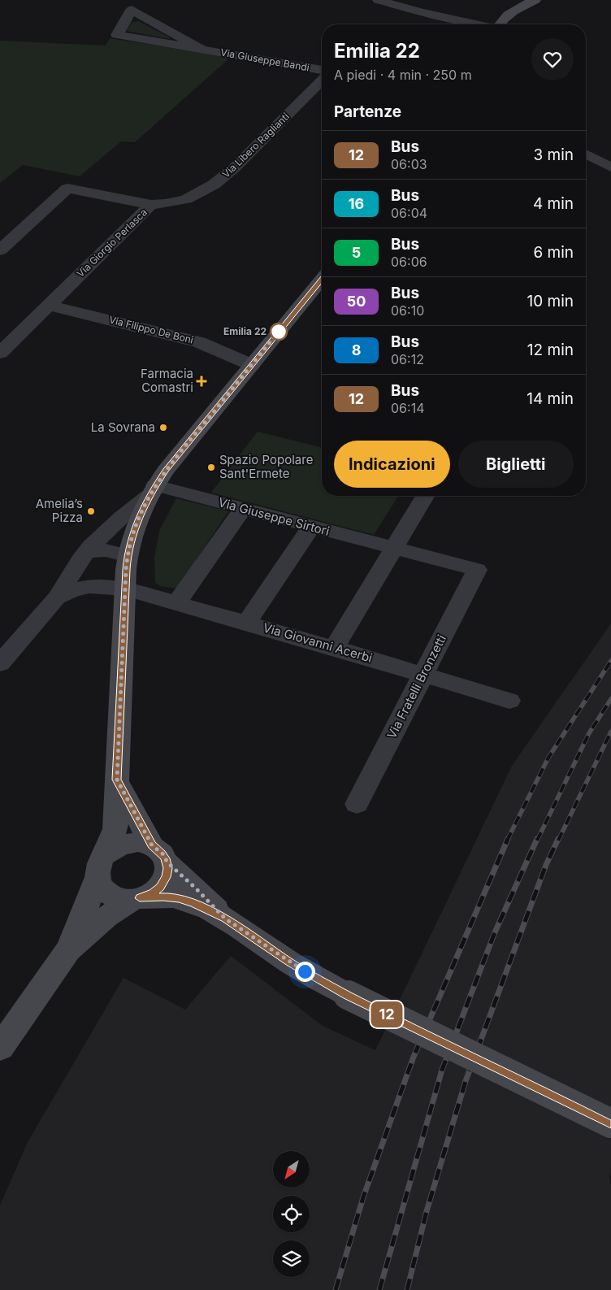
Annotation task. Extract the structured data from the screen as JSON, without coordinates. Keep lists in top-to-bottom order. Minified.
{"streets":{"street":["Via Giuseppe Bandi","Via Libero Raglianti","Via Giorgio Perlasca","Via Filippo De Boni","Via Giuseppe Sirtori","Via Giovanni Acerbi","Via Fratelli Bronzetti"]},"crossings":[["Via Libero Raglianti","Via Giorgio Perlasca"],["Via Giorgio Perlasca","Via Filippo De Boni"],["Via Giuseppe Sirtori","Via Fratelli Bronzetti"],["Via Giovanni Acerbi","Via Fratelli Bronzetti"]],"places":{"other":["Emilia 22","La Sovrana","Spazio Popolare Sant'Ermete","Amelia’s Pizza"],"health":["Farmacia Comastri"]},"lines":["bus line 12"],"north":"bottom left","page":{"on_map":"12","heading":[["Emilia 22","A piedi · 4 min · 250 m"],"Partenze"],"list":[{"mark":"12","name":"Bus","note":"06:03","value":"3 min"},{"mark":"16","name":"Bus","note":"06:04","value":"4 min"},{"mark":"5","name":"Bus","note":"06:06","value":"6 min"},{"mark":"50","name":"Bus","note":"06:10","value":"10 min"},{"mark":"8","name":"Bus","note":"06:12","value":"12 min"},{"mark":"12","name":"Bus","note":"06:14","value":"14 min"}],"buttons":["Indicazioni","Biglietti"]}}
